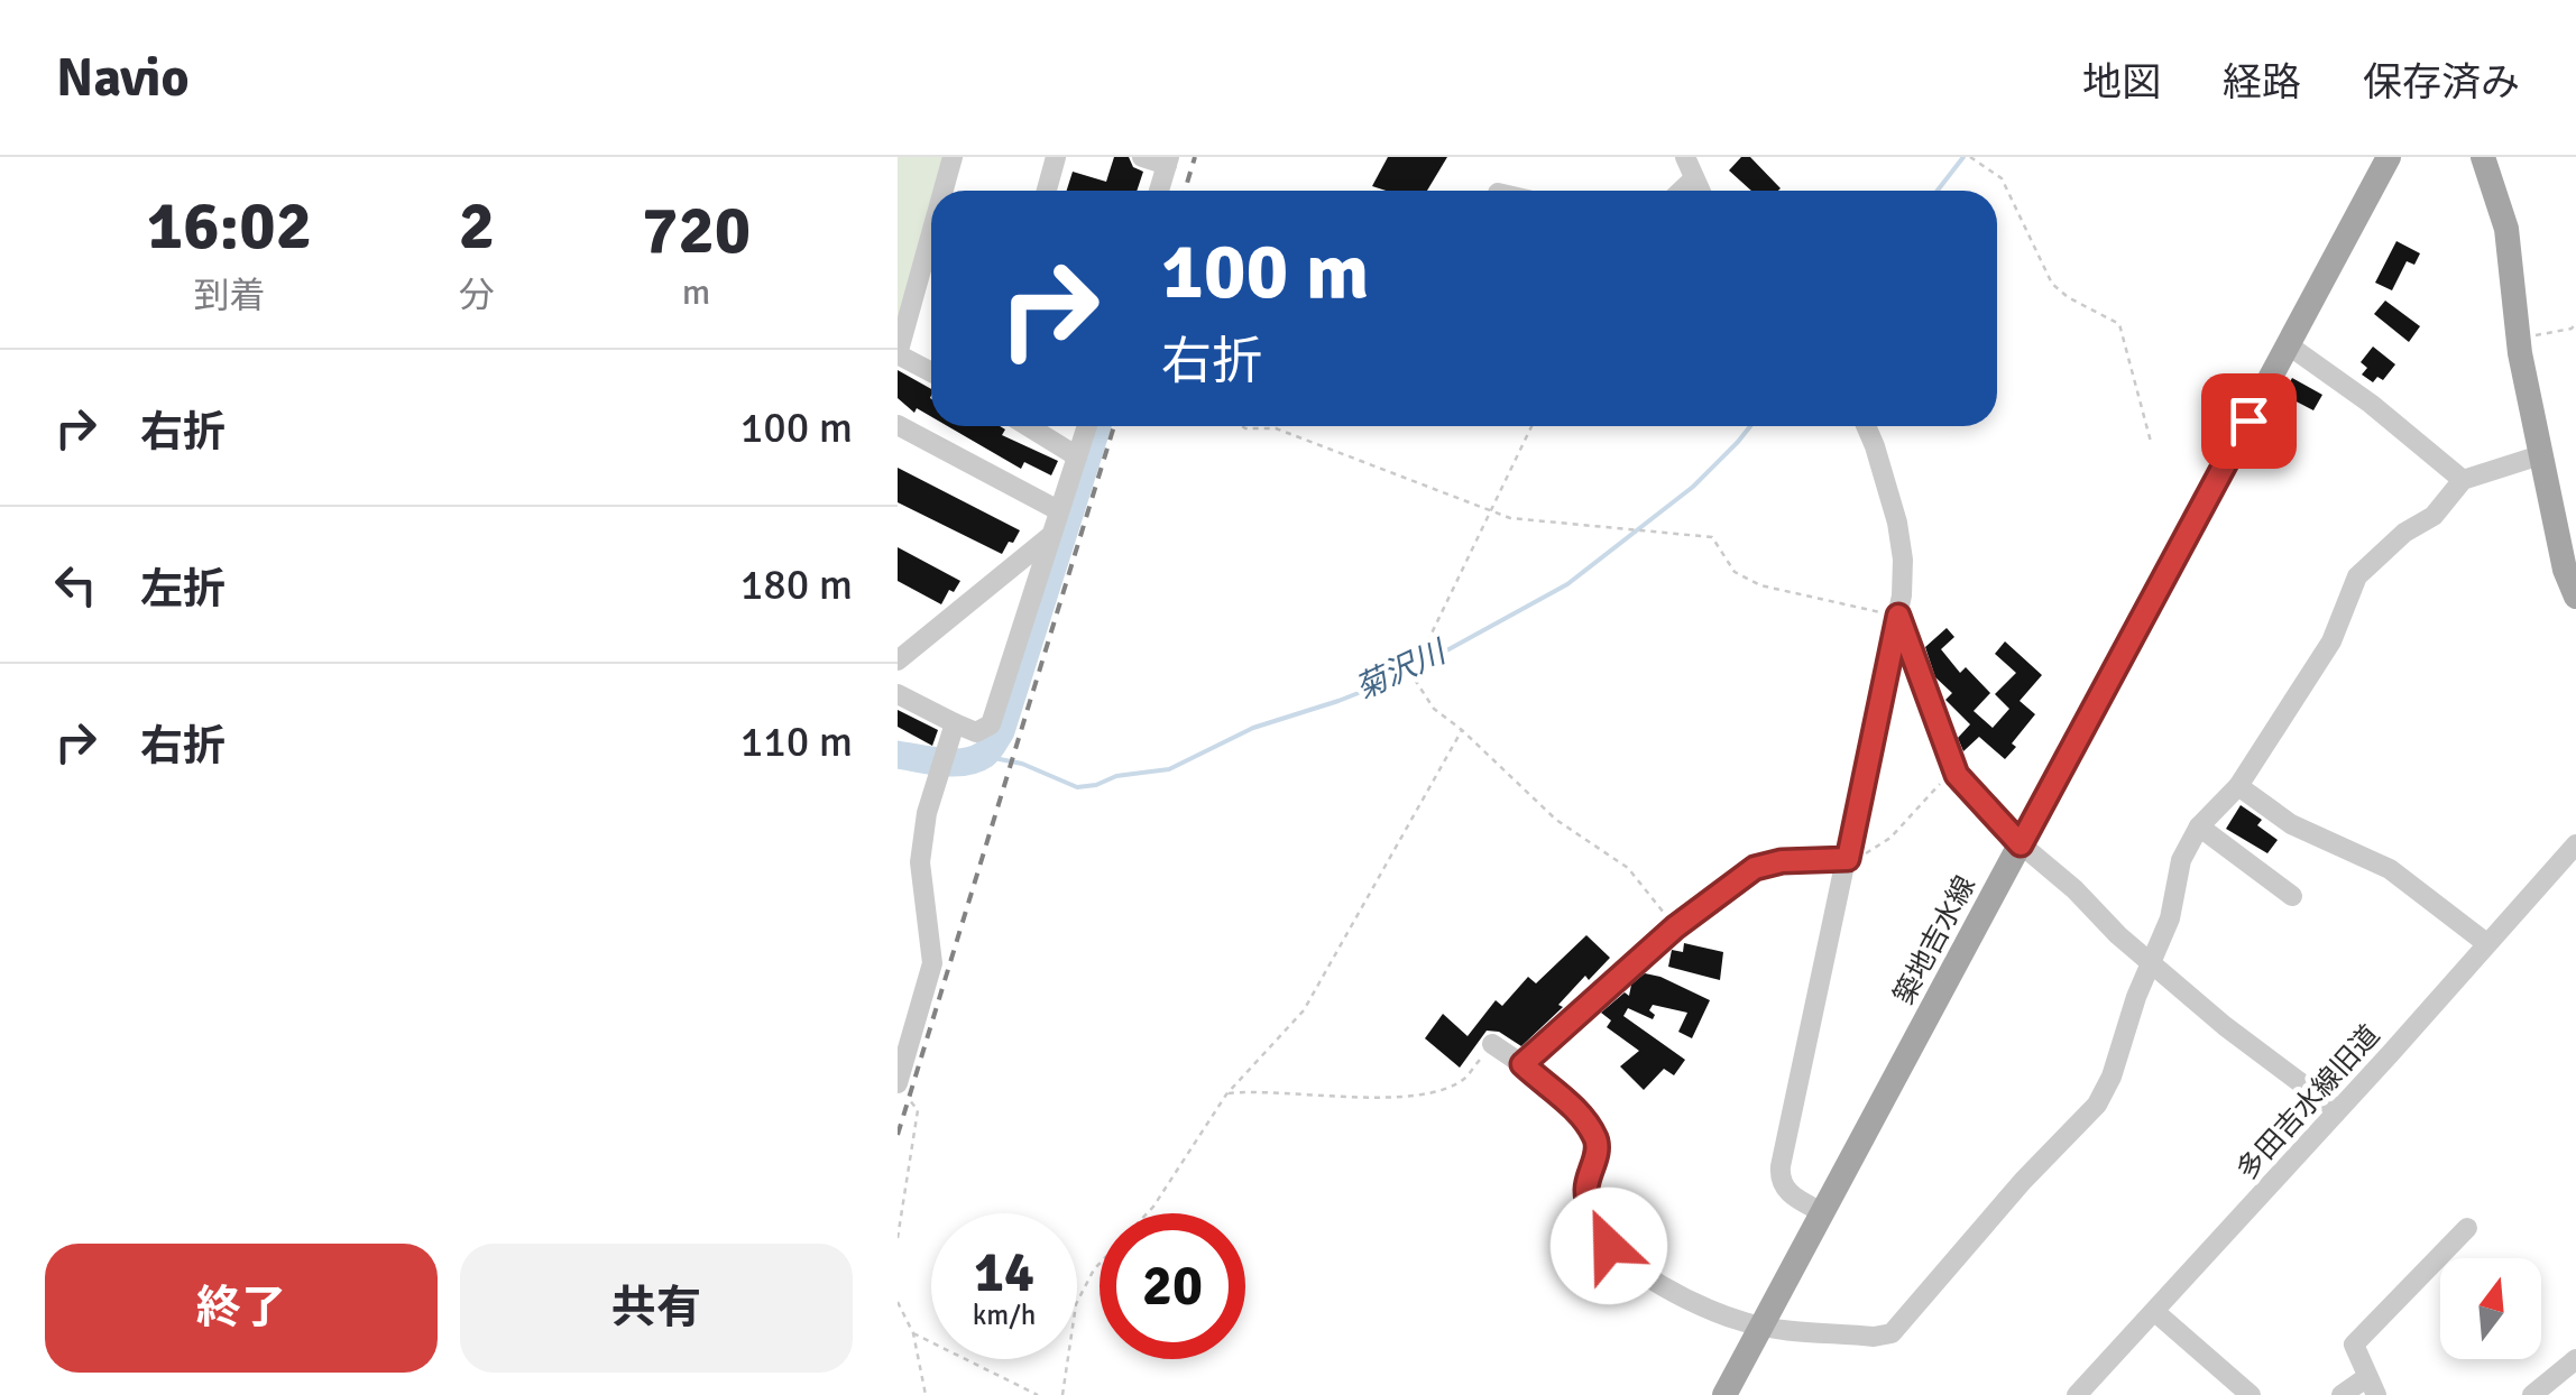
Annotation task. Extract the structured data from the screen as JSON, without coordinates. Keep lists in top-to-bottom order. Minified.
{"streets":{"main road":["築地吉水線"],"street":["多田吉水線旧道"]},"water":["菊沢川"],"north":"top","page":{"header":"Navio","nav":["地図","経路","保存済み"],"eta":["16:02","到着","2","分","720","m"],"turn":["100 m","右折"],"list":[{"name":"右折","value":"100 m"},{"name":"左折","value":"180 m"},{"name":"右折","value":"110 m"}],"speed":"14 km/h","limit":"20","buttons":["終了","共有"]}}
